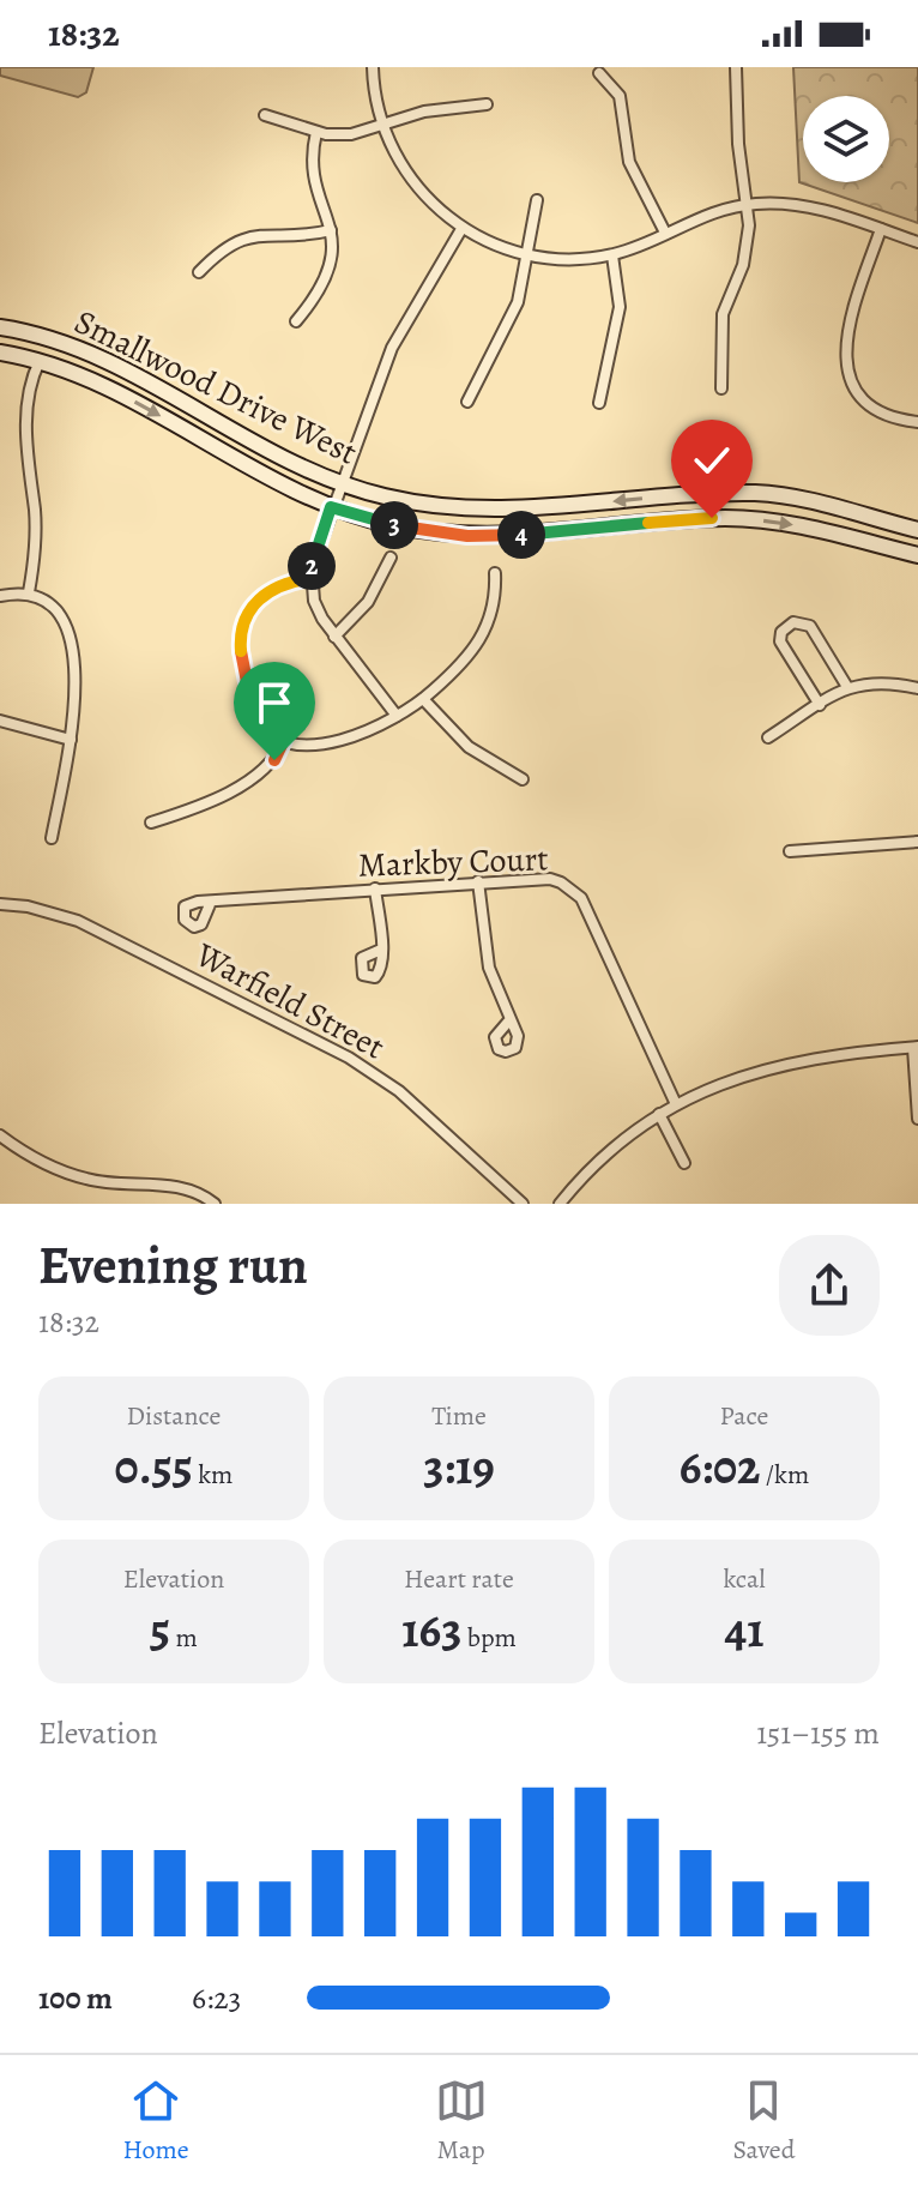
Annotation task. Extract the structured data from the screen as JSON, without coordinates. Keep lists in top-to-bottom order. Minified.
{"streets":{"street":["Smallwood Drive West","Markby Court","Warfield Street"]},"page":{"status":"18:32","pins":["3","4","2"],"heading":["Evening run","18:32"],"stats":[["Distance","0.55 km"],["Time","3:19"],["Pace","6:02 /km"],["Elevation","5 m"],["Heart rate","163 bpm"],["kcal","41"]],"chart":["Elevation","151–155 m"],"list":[{"name":"100 m","note":"6:23"}],"tabs":["Home","Map","Saved"]}}
